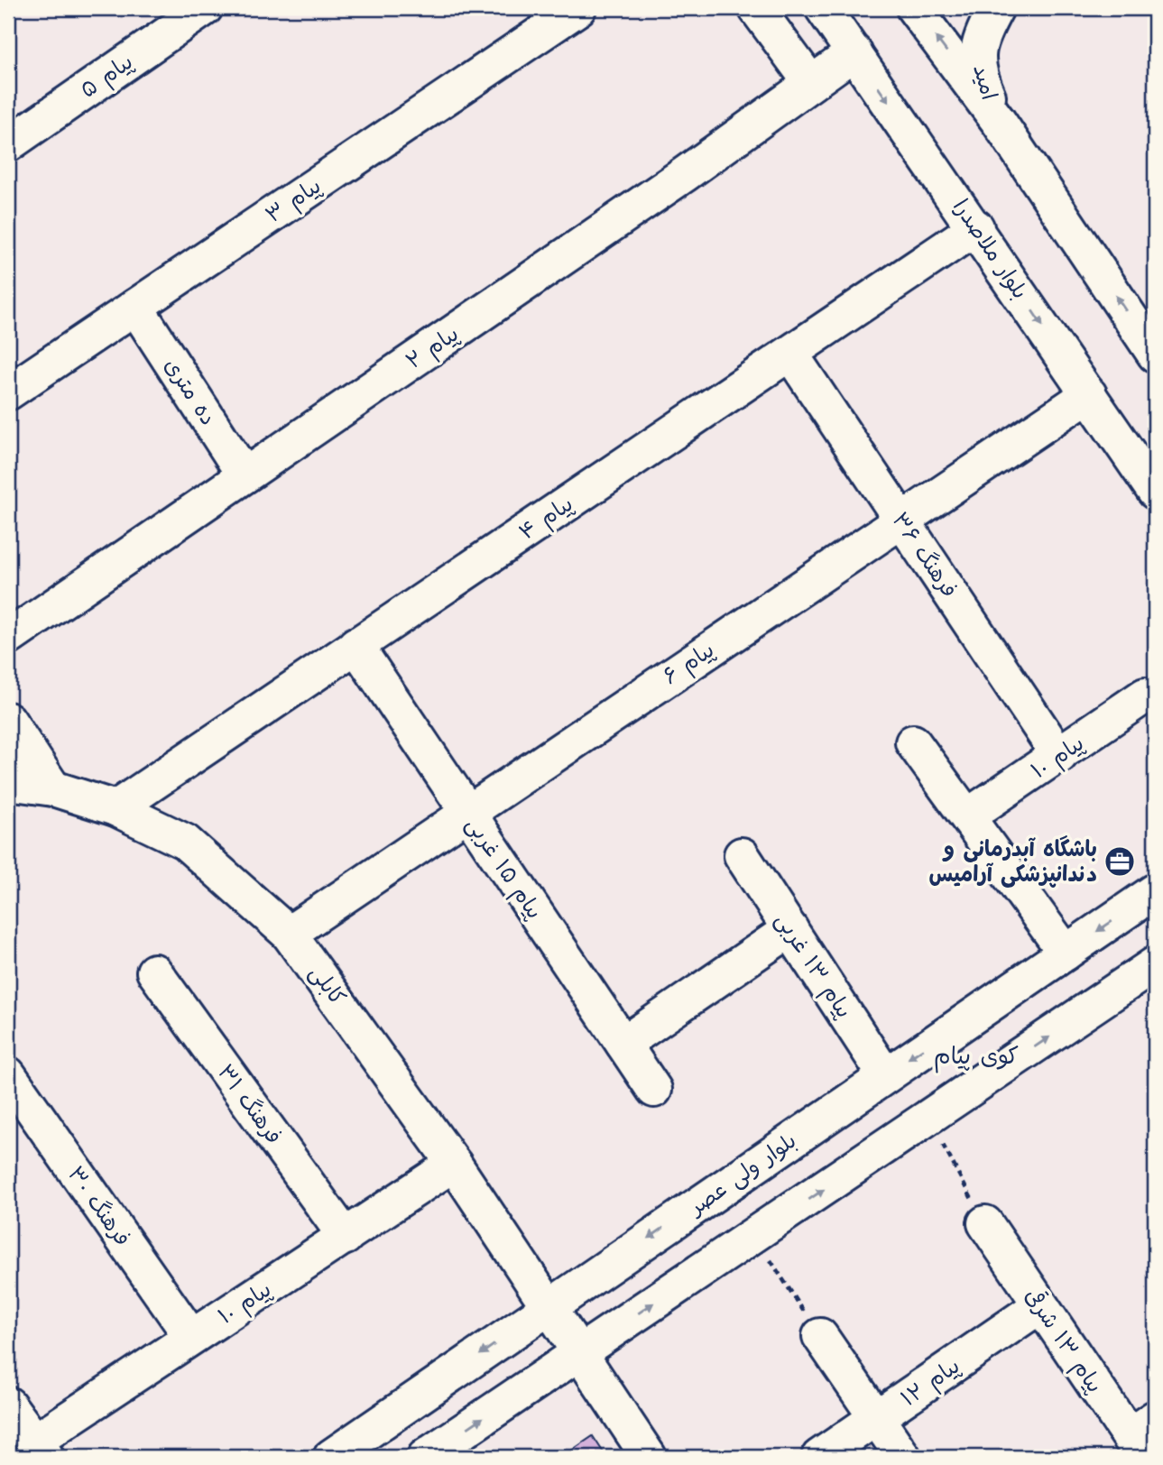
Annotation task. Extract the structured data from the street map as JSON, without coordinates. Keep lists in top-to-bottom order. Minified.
{"streets":{"street":["پیام ۵","امید","پیام ۳","بلوار ملاصدرا","پیام ۲","ده متری","پیام ۴","فرهنگ ۳۶","پیام ۶","پیام ۱۰","پیام ۱۵ غربی","پیام ۱۳ غربی","کابلی","فرهنگ ۳۱","بلوار ولی عصر","فرهنگ ۳۰","پیام ۱۳ شرقی","پیام ۱۲"]},"crossings":[["پیام ۳","ده متری"],["بلوار ملاصدرا","پیام ۲"],["بلوار ملاصدرا","پیام ۴"],["بلوار ملاصدرا","پیام ۶"],["پیام ۲","ده متری"],["پیام ۴","فرهنگ ۳۶"],["پیام ۴","پیام ۱۵ غربی"],["پیام ۴","کابلی"],["فرهنگ ۳۶","پیام ۶"],["فرهنگ ۳۶","پیام ۱۰"],["پیام ۶","پیام ۱۵ غربی"],["پیام ۶","کابلی"],["پیام ۱۰","کابلی"],["پیام ۱۰","فرهنگ ۳۱"],["پیام ۱۰","فرهنگ ۳۰"],["پیام ۱۳ غربی","بلوار ولی عصر"],["کابلی","بلوار ولی عصر"],["پیام ۱۳ شرقی","پیام ۱۲"]],"districts":["کوی پیام"],"places":{"office":["باشگاه آبدرمانی و دندانپزشکی آرامیس"]}}
